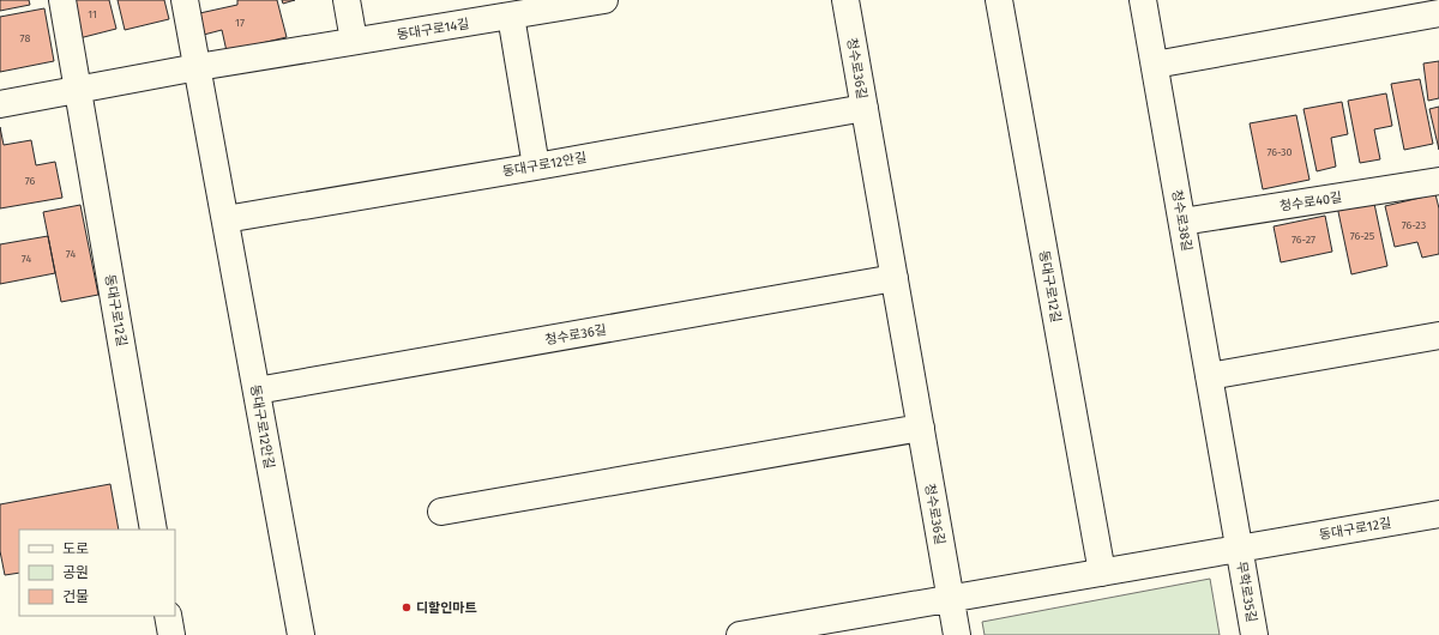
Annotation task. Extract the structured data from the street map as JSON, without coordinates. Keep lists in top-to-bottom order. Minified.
{"streets":{"street":["동대구로14길","청수로36길","동대구로12안길","청수로40길","청수로38길","동대구로12길","무학로35길"]},"crossings":[["동대구로14길","동대구로12안길"],["동대구로14길","동대구로12길"],["청수로36길","동대구로12안길"],["청수로36길","동대구로12길"],["청수로40길","청수로38길"],["청수로38길","동대구로12길"],["청수로38길","무학로35길"],["동대구로12길","무학로35길"]],"places":["디할인마트"],"house_numbers":["11","17","78","76-30","76","76-23","76-25","76-27","74","74"],"legend":["도로","공원","건물"]}
